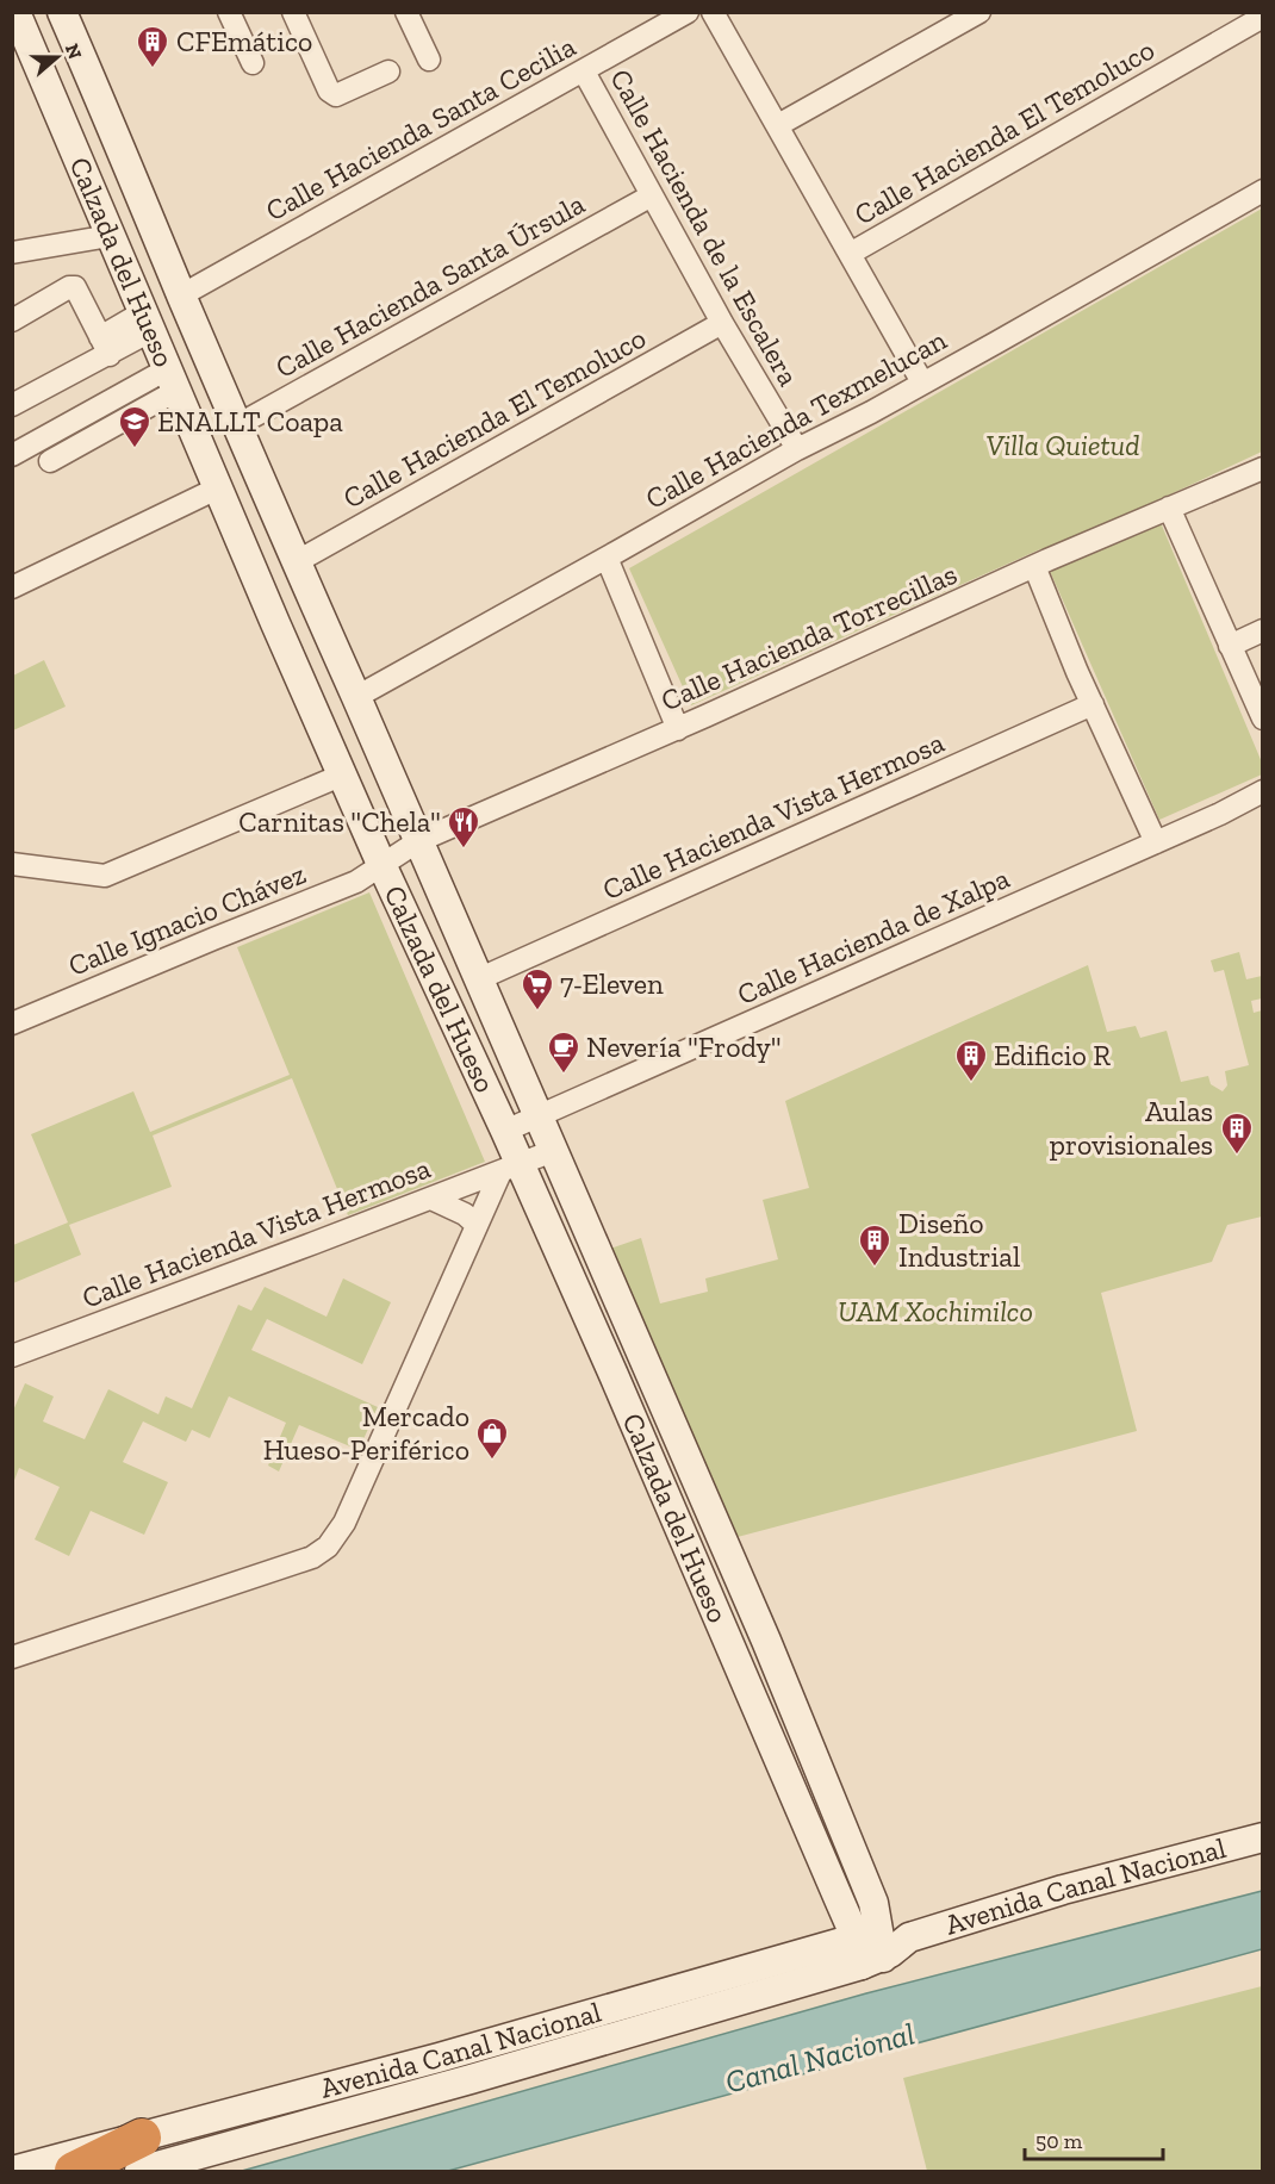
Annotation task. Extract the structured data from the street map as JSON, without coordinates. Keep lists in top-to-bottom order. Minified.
{"streets":{"main road":["Calzada del Hueso","Avenida Canal Nacional"],"street":["Calle Hacienda Santa Cecilia","Calle Hacienda El Temoluco","Calle Hacienda de la Escalera","Calle Hacienda Santa Úrsula","Calle Hacienda Texmelucan","Calle Hacienda Torrecillas","Calle Hacienda Vista Hermosa","Calle Ignacio Chávez","Calle Hacienda de Xalpa"]},"crossings":[["Calle Hacienda Santa Cecilia","Calle Hacienda de la Escalera"],["Calle Hacienda Santa Cecilia","Calzada del Hueso"],["Calle Hacienda El Temoluco","Calle Hacienda de la Escalera"],["Calle Hacienda El Temoluco","Calzada del Hueso"],["Calle Hacienda de la Escalera","Calle Hacienda Santa Úrsula"],["Calle Hacienda de la Escalera","Calle Hacienda Texmelucan"],["Calzada del Hueso","Calle Hacienda Santa Úrsula"],["Calzada del Hueso","Calle Hacienda Texmelucan"],["Calzada del Hueso","Calle Hacienda Torrecillas"],["Calzada del Hueso","Calle Hacienda Vista Hermosa"],["Calzada del Hueso","Calle Ignacio Chávez"],["Calzada del Hueso","Calle Hacienda de Xalpa"],["Calzada del Hueso","Avenida Canal Nacional"],["Calle Hacienda Torrecillas","Calle Ignacio Chávez"]],"water":["Canal Nacional"],"parks":["Villa Quietud","UAM Xochimilco"],"places":{"building":["CFEmático","Edificio R","Aulas provisionales","Diseño Industrial"],"school or university":["ENALLT Coapa"],"restaurant":["Carnitas \"Chela\""],"supermarket":["7-Eleven"],"cafe":["Nevería \"Frody\""],"shop":["Mercado Hueso-Periférico"]},"scale_bar":"50 m","north":"right"}
